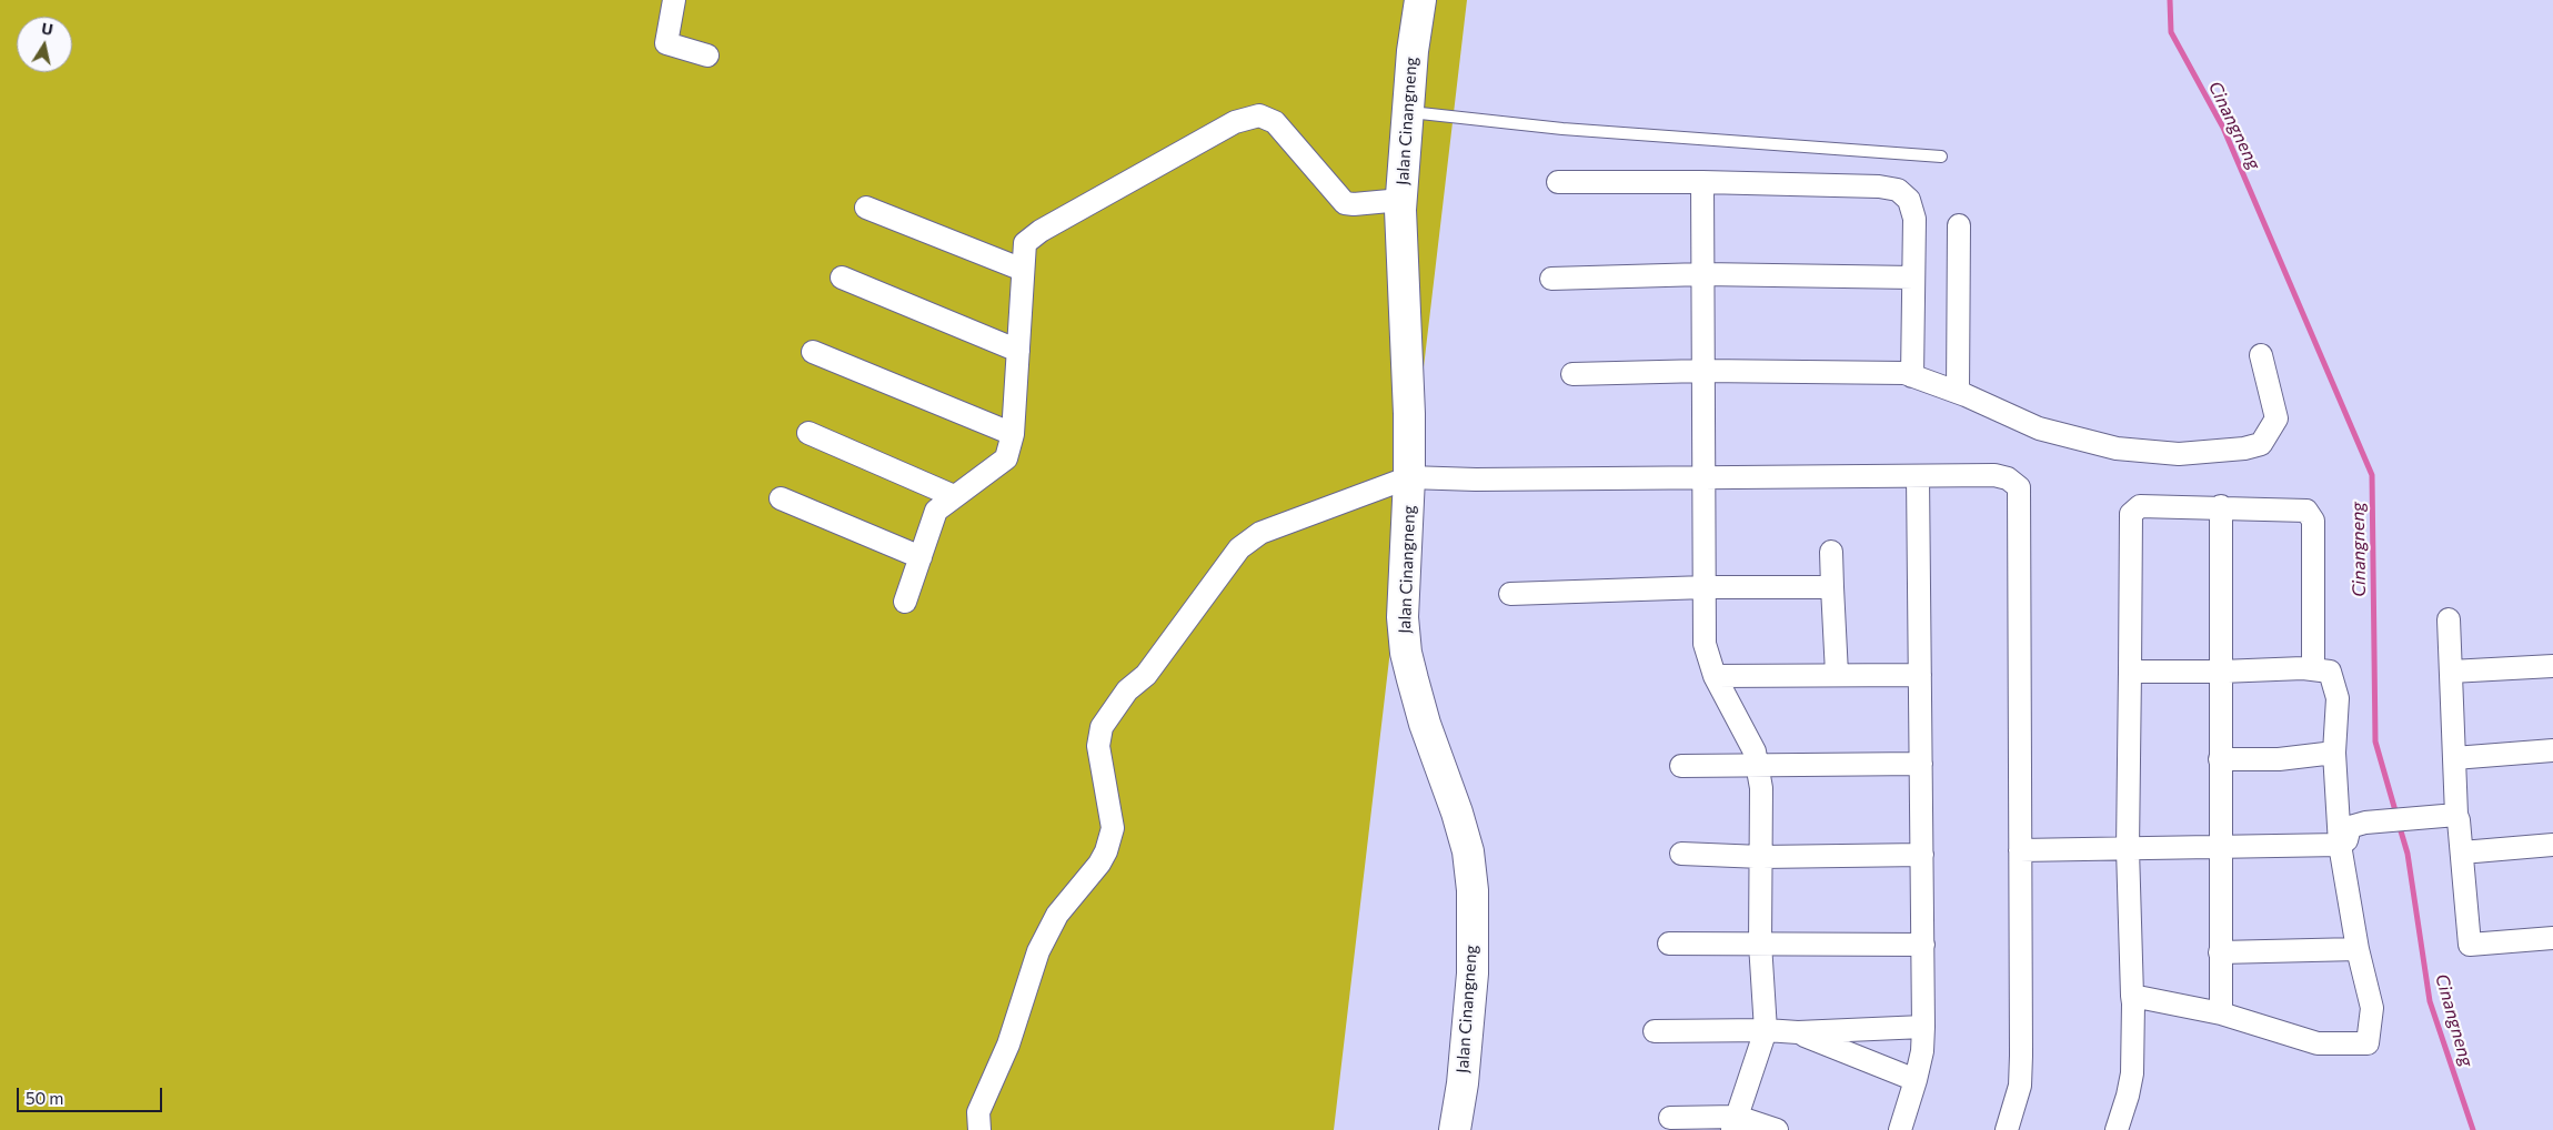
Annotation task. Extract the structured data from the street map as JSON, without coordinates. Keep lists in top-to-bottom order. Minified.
{"streets":{"street":["Jalan Cinangneng"]},"water":["Cinangneng"],"scale_bar":"50 m","north":"top"}
